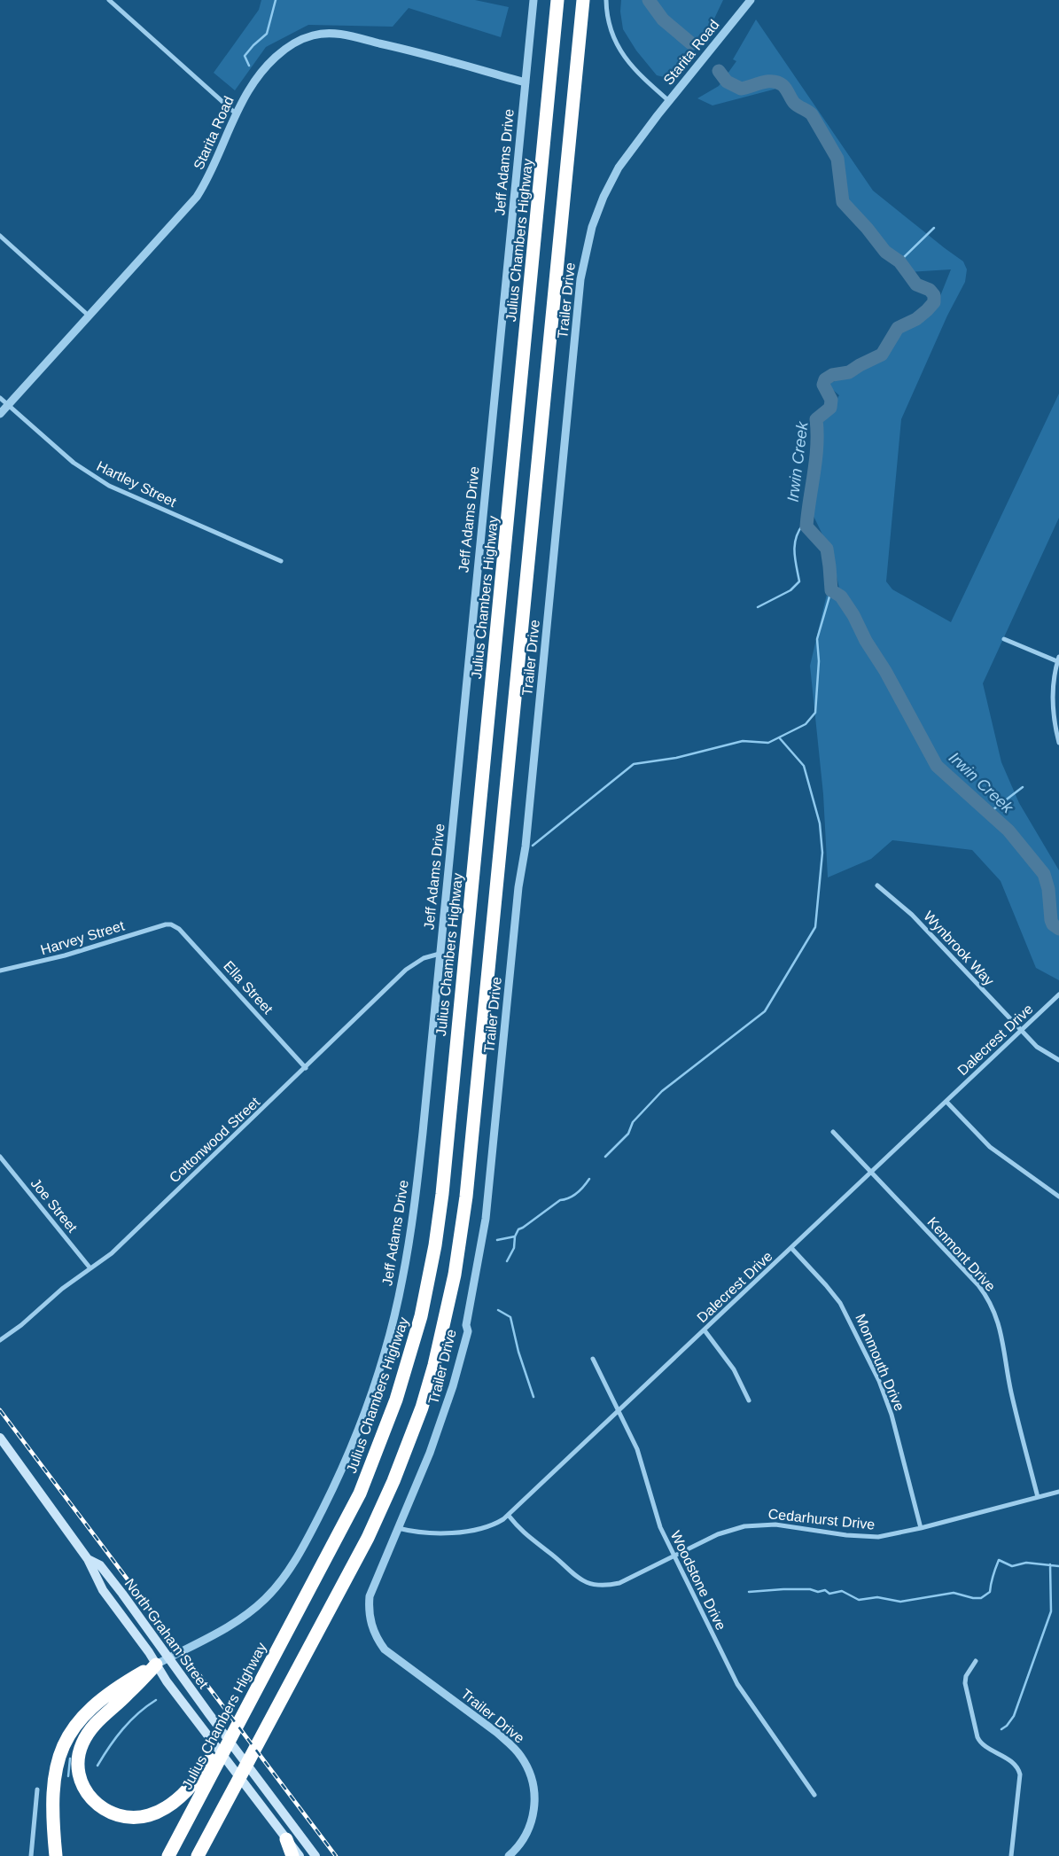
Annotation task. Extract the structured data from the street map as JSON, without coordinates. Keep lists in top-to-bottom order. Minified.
{"streets":{"highway":["Julius Chambers Highway"],"main road":["North Graham Street"],"street":["Starita Road","Jeff Adams Drive","Trailer Drive","Hartley Street","Harvey Street","Wynbrook Way","Ella Street","Dalecrest Drive","Cottonwood Street","Joe Street","Kenmont Drive","Monmouth Drive","Cedarhurst Drive","Woodstone Drive"]},"crossings":[["Starita Road","Jeff Adams Drive"],["Starita Road","Trailer Drive"],["Starita Road","Hartley Street"],["Jeff Adams Drive","Cottonwood Street"],["Jeff Adams Drive","North Graham Street"],["Trailer Drive","Dalecrest Drive"],["Harvey Street","Ella Street"],["Wynbrook Way","Dalecrest Drive"],["Ella Street","Cottonwood Street"],["Dalecrest Drive","Kenmont Drive"],["Dalecrest Drive","Monmouth Drive"],["Dalecrest Drive","Cedarhurst Drive"],["Dalecrest Drive","Woodstone Drive"],["Cottonwood Street","Joe Street"],["Kenmont Drive","Cedarhurst Drive"],["Monmouth Drive","Cedarhurst Drive"],["Cedarhurst Drive","Woodstone Drive"]],"water":["Irwin Creek"]}
